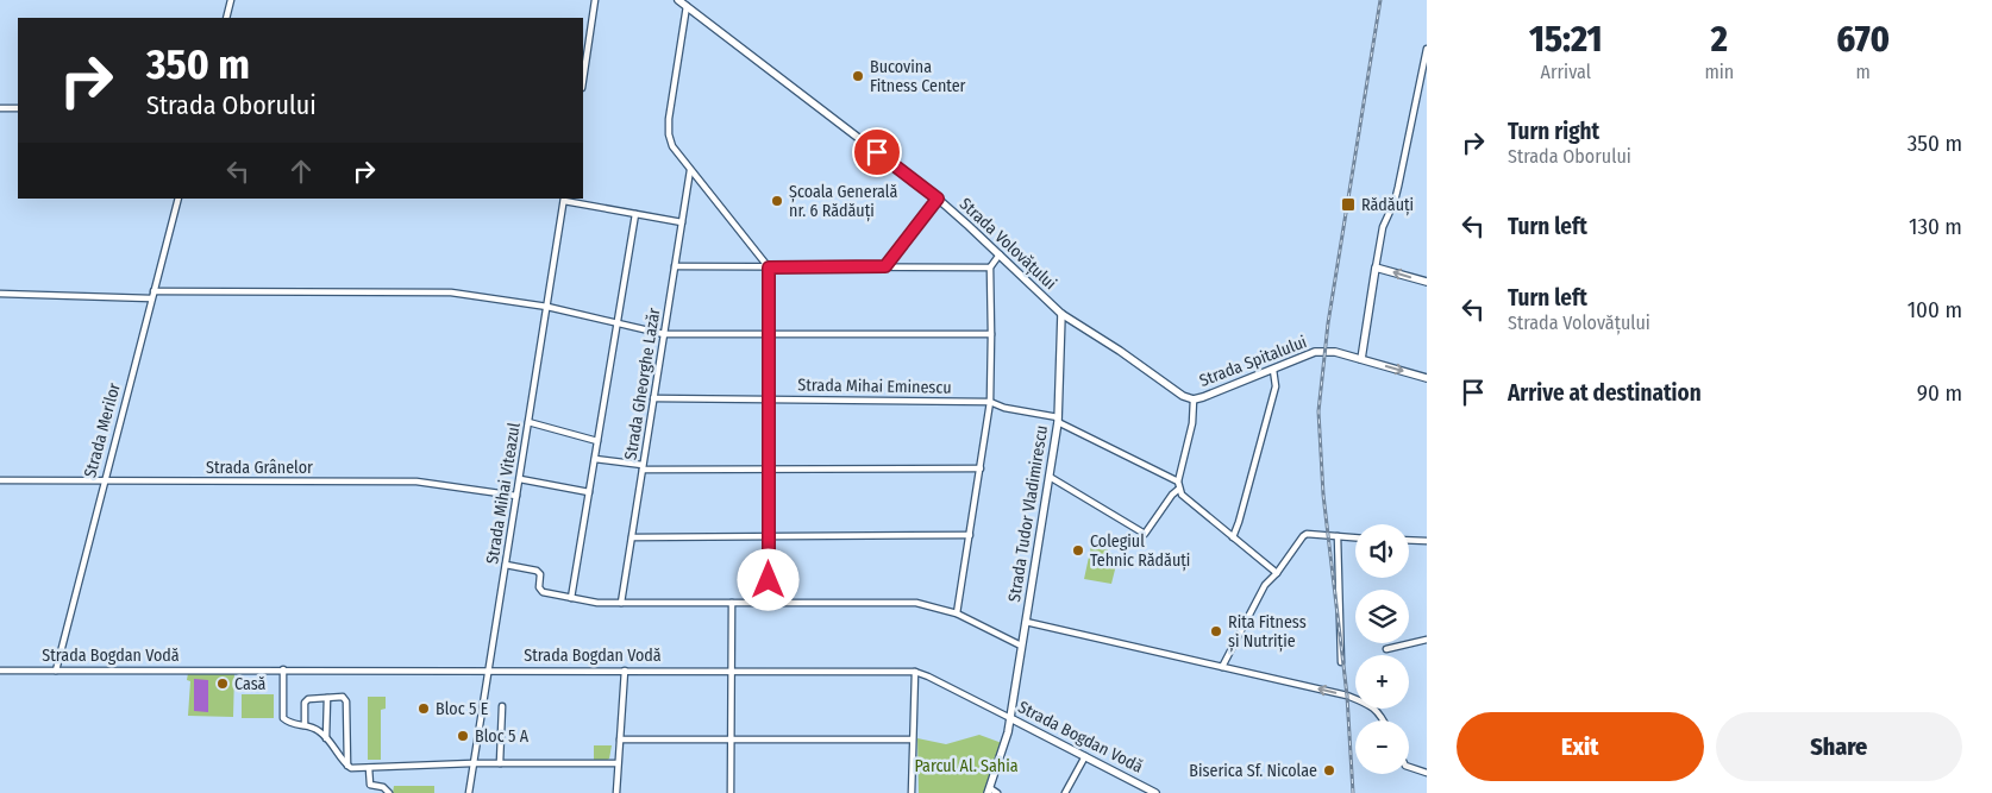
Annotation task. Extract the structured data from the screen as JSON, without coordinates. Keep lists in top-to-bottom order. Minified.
{"streets":{"main road":["Strada Volovățului","Strada Spitalului","Strada Tudor Vladimirescu","Strada Bogdan Vodă"],"street":["Strada Gheorghe Lazăr","Strada Mihai Eminescu","Strada Merilor","Strada Grânelor","Strada Mihai Viteazul"]},"crossings":[["Strada Volovățului","Strada Spitalului"],["Strada Volovățului","Strada Tudor Vladimirescu"],["Strada Gheorghe Lazăr","Strada Mihai Eminescu"],["Strada Mihai Eminescu","Strada Tudor Vladimirescu"],["Strada Merilor","Strada Grânelor"],["Strada Merilor","Strada Bogdan Vodă"],["Strada Grânelor","Strada Mihai Viteazul"],["Strada Mihai Viteazul","Strada Bogdan Vodă"],["Strada Tudor Vladimirescu","Strada Bogdan Vodă"]],"parks":["Parcul Al. Sahia"],"places":{"other":["Bucovina Fitness Center","Școala Generală nr. 6 Rădăuți","Colegiul Tehnic Rădăuți","Rita Fitness și Nutriție","Casă","Bloc 5 E","Bloc 5 A","Biserica Sf. Nicolae"],"transit":["Rădăuți"]},"page":{"eta":["15:21","Arrival","2","min","670","m"],"turn":["350 m","Strada Oborului"],"list":[{"name":"Turn right","note":"Strada Oborului","value":"350 m"},{"name":"Turn left","value":"130 m"},{"name":"Turn left","note":"Strada Volovățului","value":"100 m"},{"name":"Arrive at destination","value":"90 m"}],"map_buttons":["+","−"],"buttons":["Exit","Share"]}}
